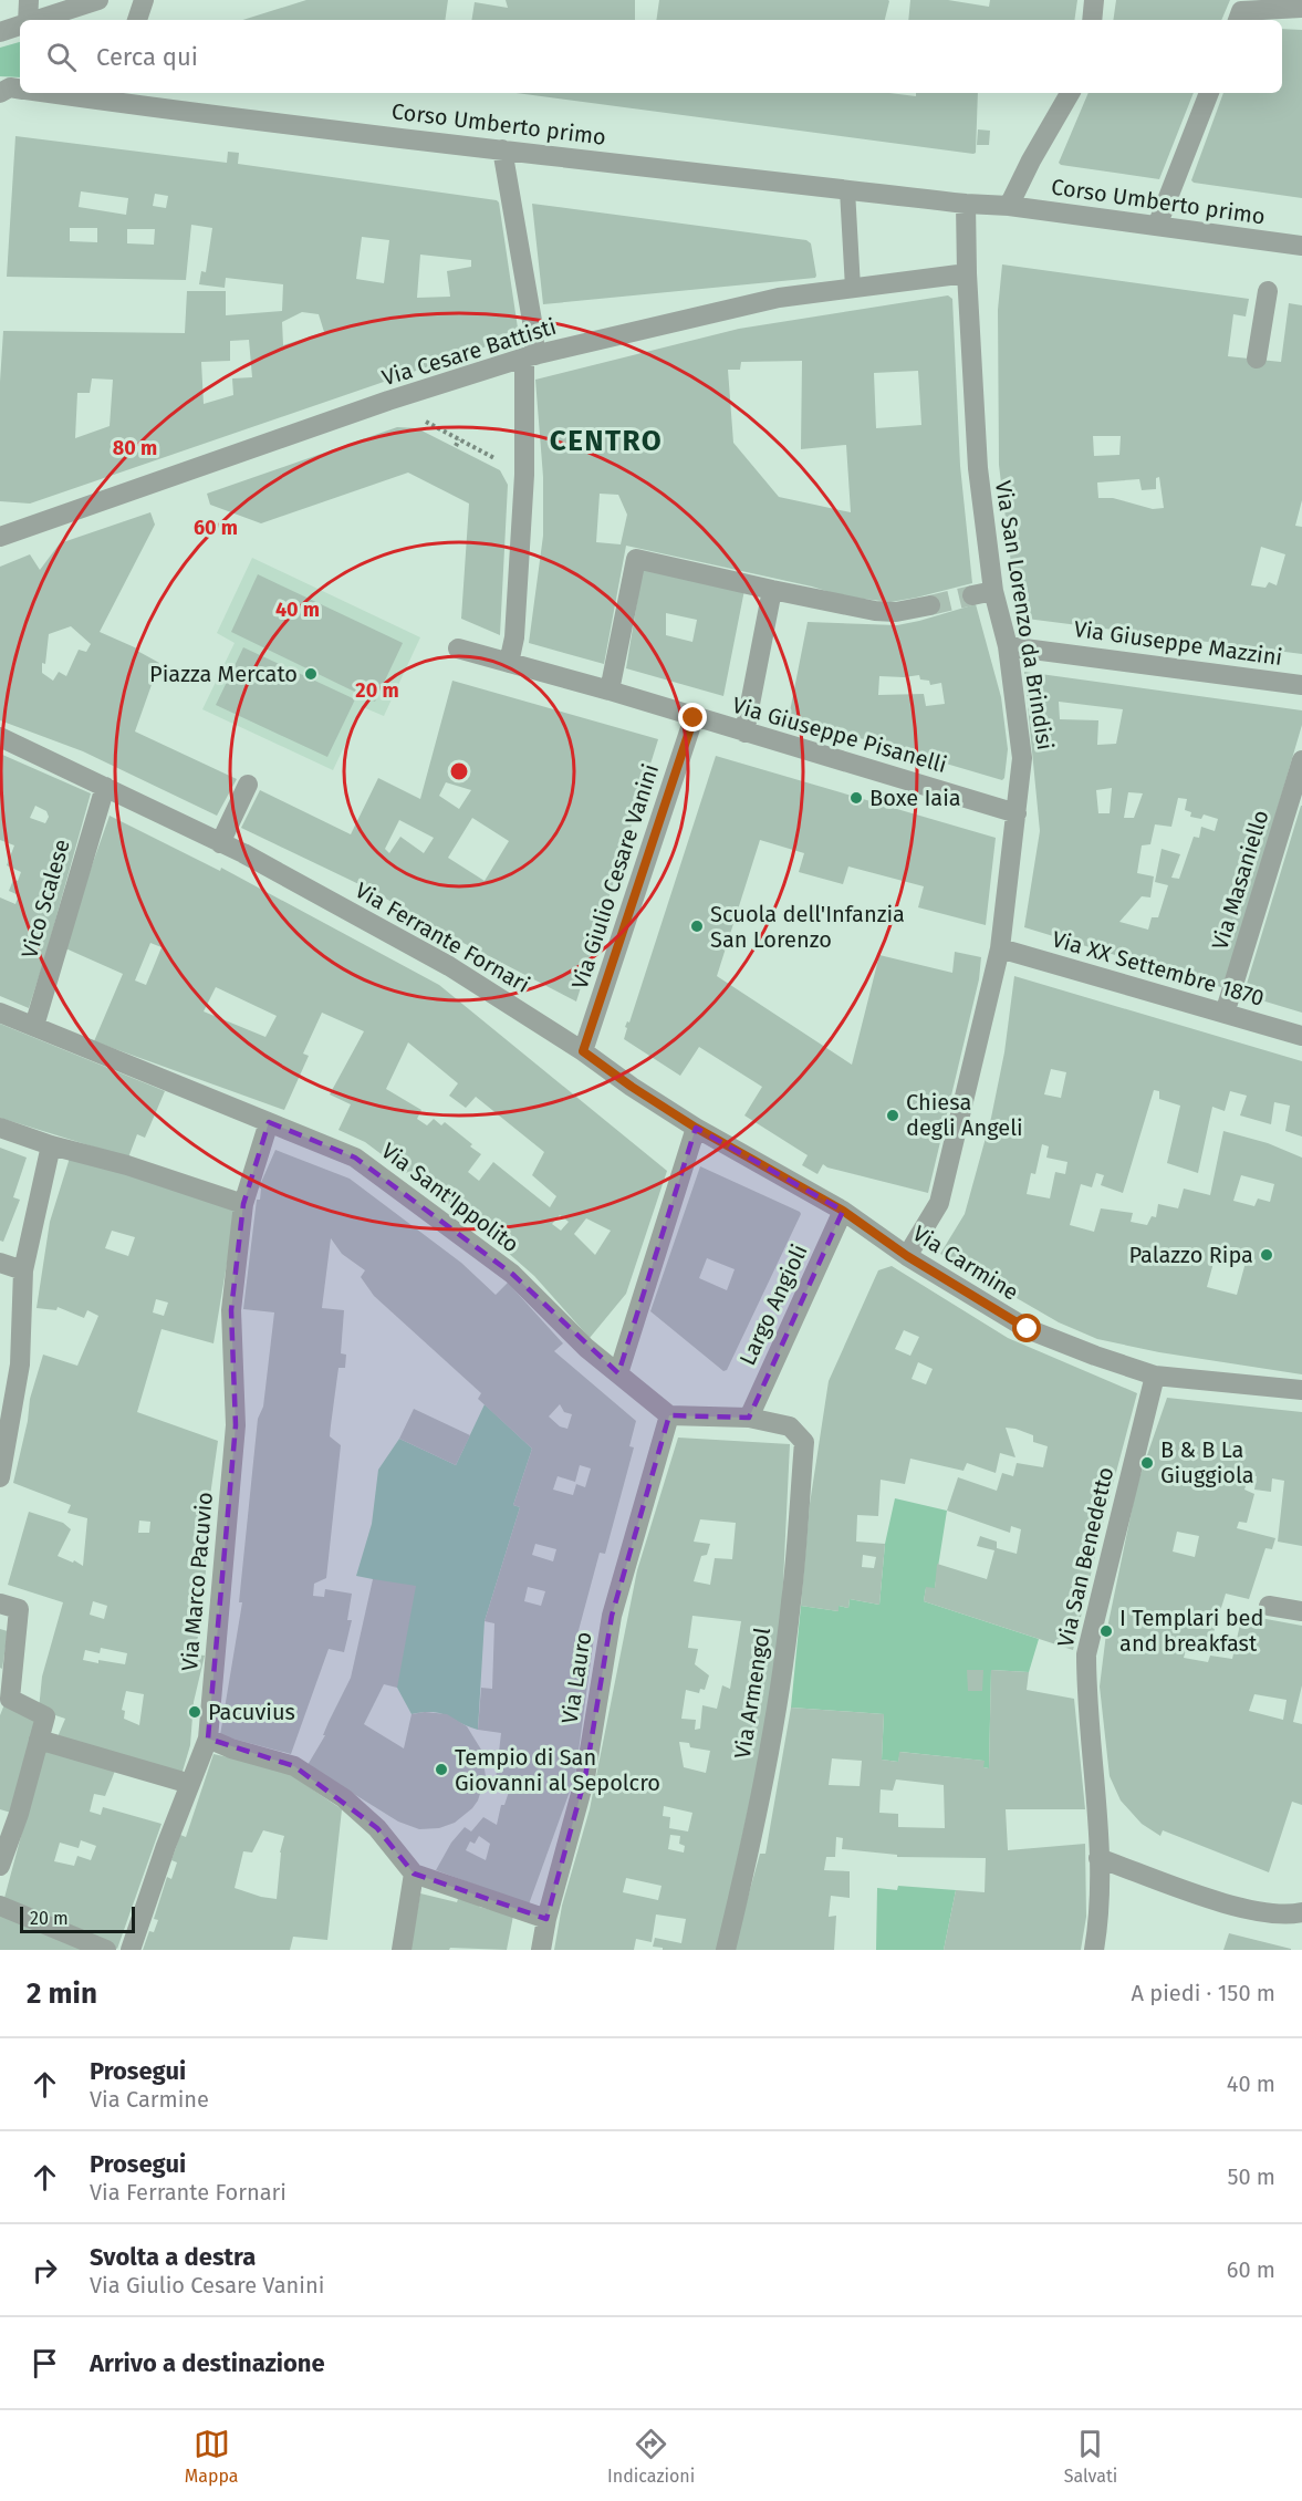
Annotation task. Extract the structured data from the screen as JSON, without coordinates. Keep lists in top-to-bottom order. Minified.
{"streets":{"street":["Corso Umberto primo","Via Cesare Battisti","Via San Lorenzo da Brindisi","Via Giuseppe Mazzini","Via Giuseppe Pisanelli","Via Giulio Cesare Vanini","Via Masaniello","Vico Scalese","Via Ferrante Fornari","Via XX Settembre 1870","Via Sant'Ippolito","Via Carmine","Largo Angioli","Via San Benedetto","Via Marco Pacuvio","Via Lauro","Via Armengol"]},"crossings":[["Corso Umberto primo","Via San Lorenzo da Brindisi"],["Via Cesare Battisti","Via San Lorenzo da Brindisi"],["Via San Lorenzo da Brindisi","Via Giuseppe Mazzini"],["Via San Lorenzo da Brindisi","Via Giuseppe Pisanelli"],["Via San Lorenzo da Brindisi","Via XX Settembre 1870"],["Via San Lorenzo da Brindisi","Via Carmine"],["Via Giuseppe Pisanelli","Via Giulio Cesare Vanini"],["Via Giulio Cesare Vanini","Via Ferrante Fornari"],["Via Masaniello","Via XX Settembre 1870"],["Vico Scalese","Via Ferrante Fornari"],["Vico Scalese","Via Sant'Ippolito"],["Via Ferrante Fornari","Via Carmine"],["Via Ferrante Fornari","Largo Angioli"],["Via Sant'Ippolito","Via Marco Pacuvio"],["Via Carmine","Largo Angioli"],["Via Carmine","Via San Benedetto"],["Largo Angioli","Via Armengol"]],"districts":["CENTRO"],"places":["Piazza Mercato","Boxe Iaia","Scuola dell'Infanzia San Lorenzo","Chiesa degli Angeli","Palazzo Ripa","B & B La Giuggiola","I Templari bed and breakfast","Pacuvius","Tempio di San Giovanni al Sepolcro"],"scale_bar":"20 m","page":{"search":"Cerca qui","scale":"20 m","heading":["2 min","A piedi · 150 m"],"list":[["Prosegui","Via Carmine","40 m"],["Prosegui","Via Ferrante Fornari","50 m"],["Svolta a destra","Via Giulio Cesare Vanini","60 m"],"Arrivo a destinazione"],"nav":["Mappa","Indicazioni","Salvati"]},"rings":["80 m","60 m","40 m","20 m"]}
